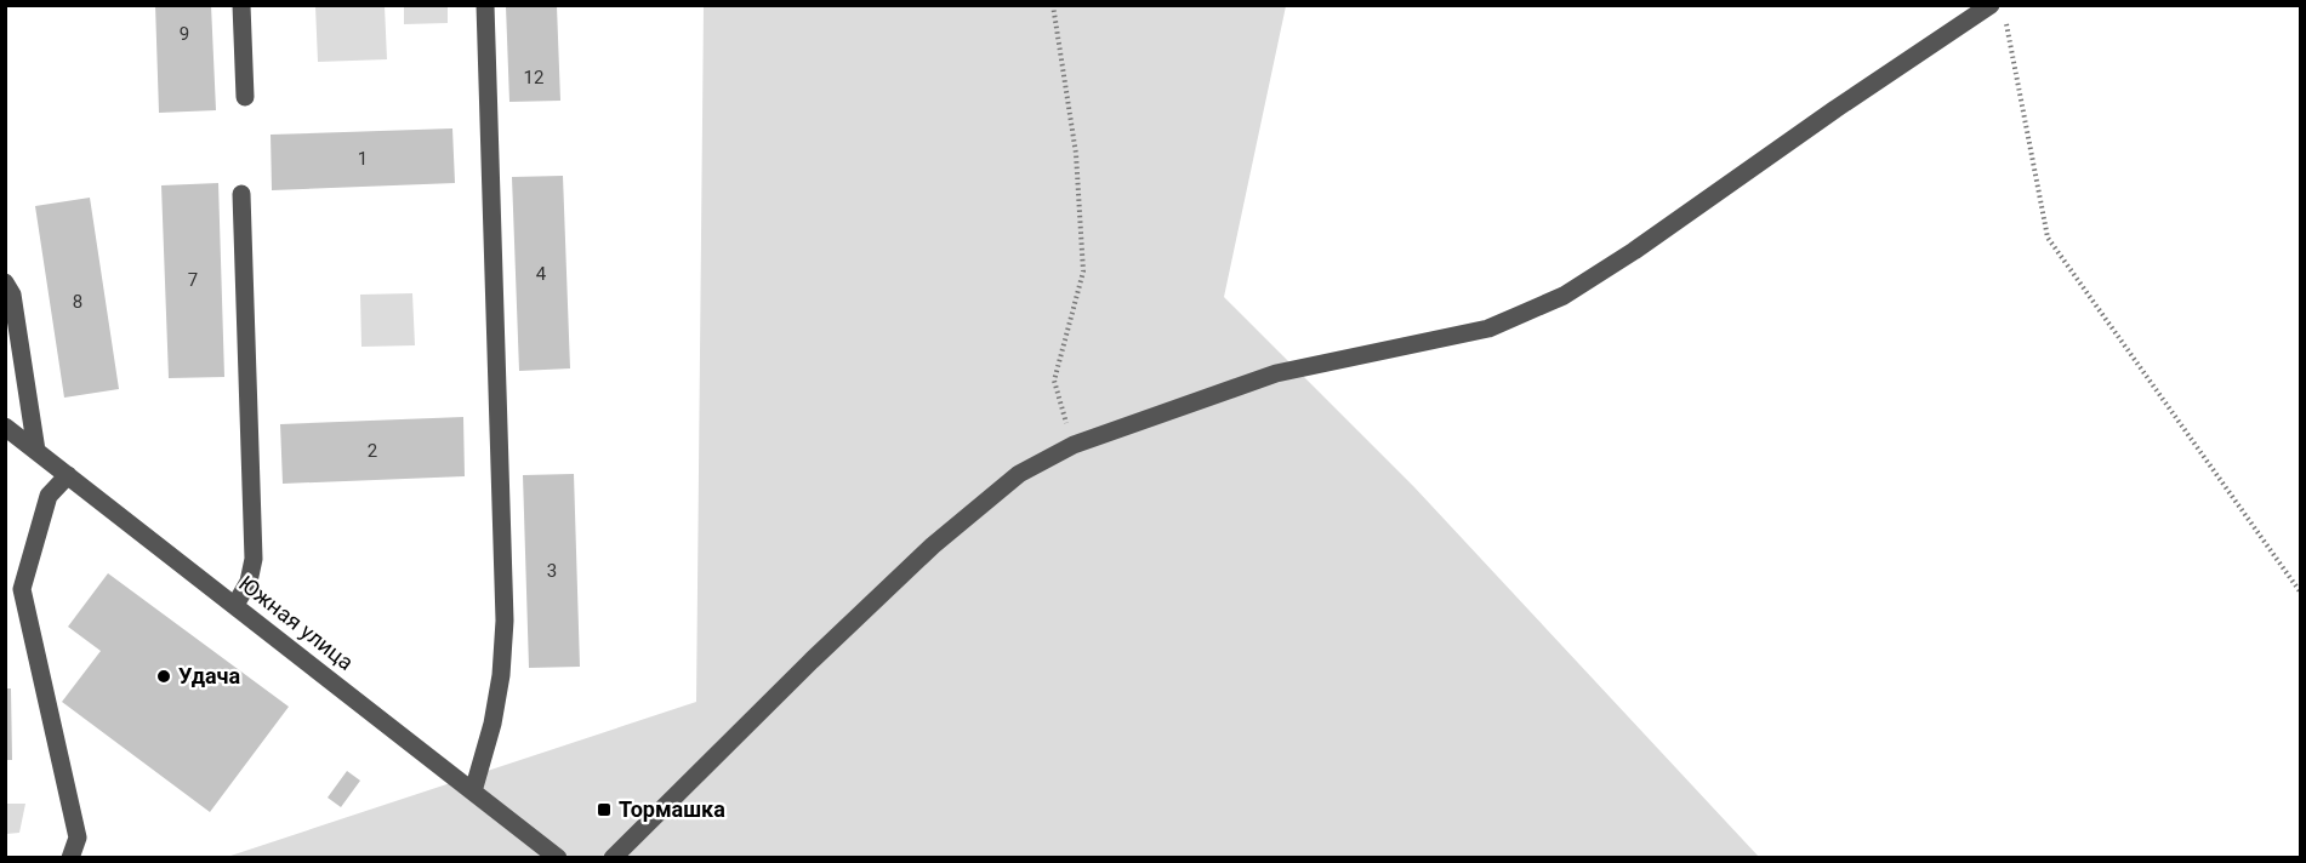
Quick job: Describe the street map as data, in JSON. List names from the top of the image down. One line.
{"streets":{"street":["Южная улица"]},"places":{"other":["Удача"],"transit":["Тормашка"]},"house_numbers":["9","12","1","4","7","8","2","3"]}
